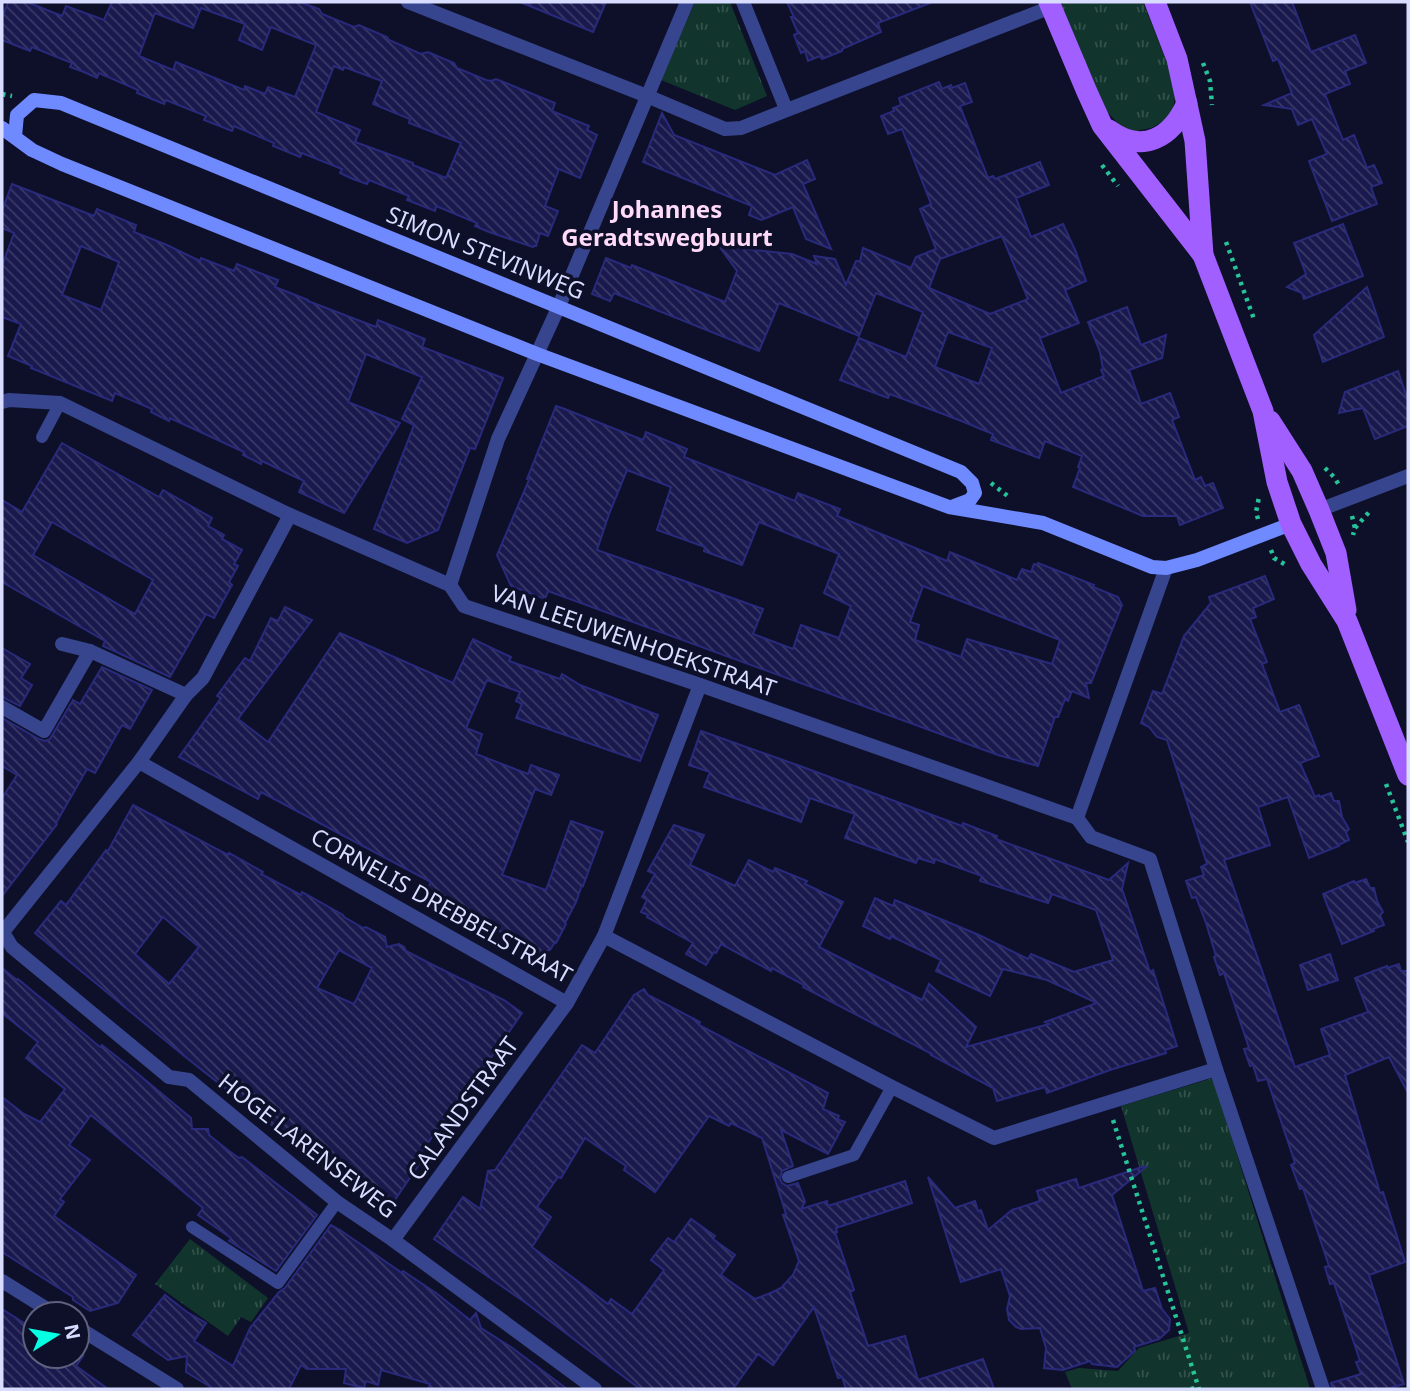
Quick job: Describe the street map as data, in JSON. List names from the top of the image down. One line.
{"streets":{"street":["SIMON STEVINWEG","VAN LEEUWENHOEKSTRAAT","CORNELIS DREBBELSTRAAT","CALANDSTRAAT","HOGE LARENSEWEG"]},"crossings":[["CORNELIS DREBBELSTRAAT","CALANDSTRAAT"],["CALANDSTRAAT","HOGE LARENSEWEG"]],"districts":["Johannes Geradtswegbuurt"],"north":"right"}
